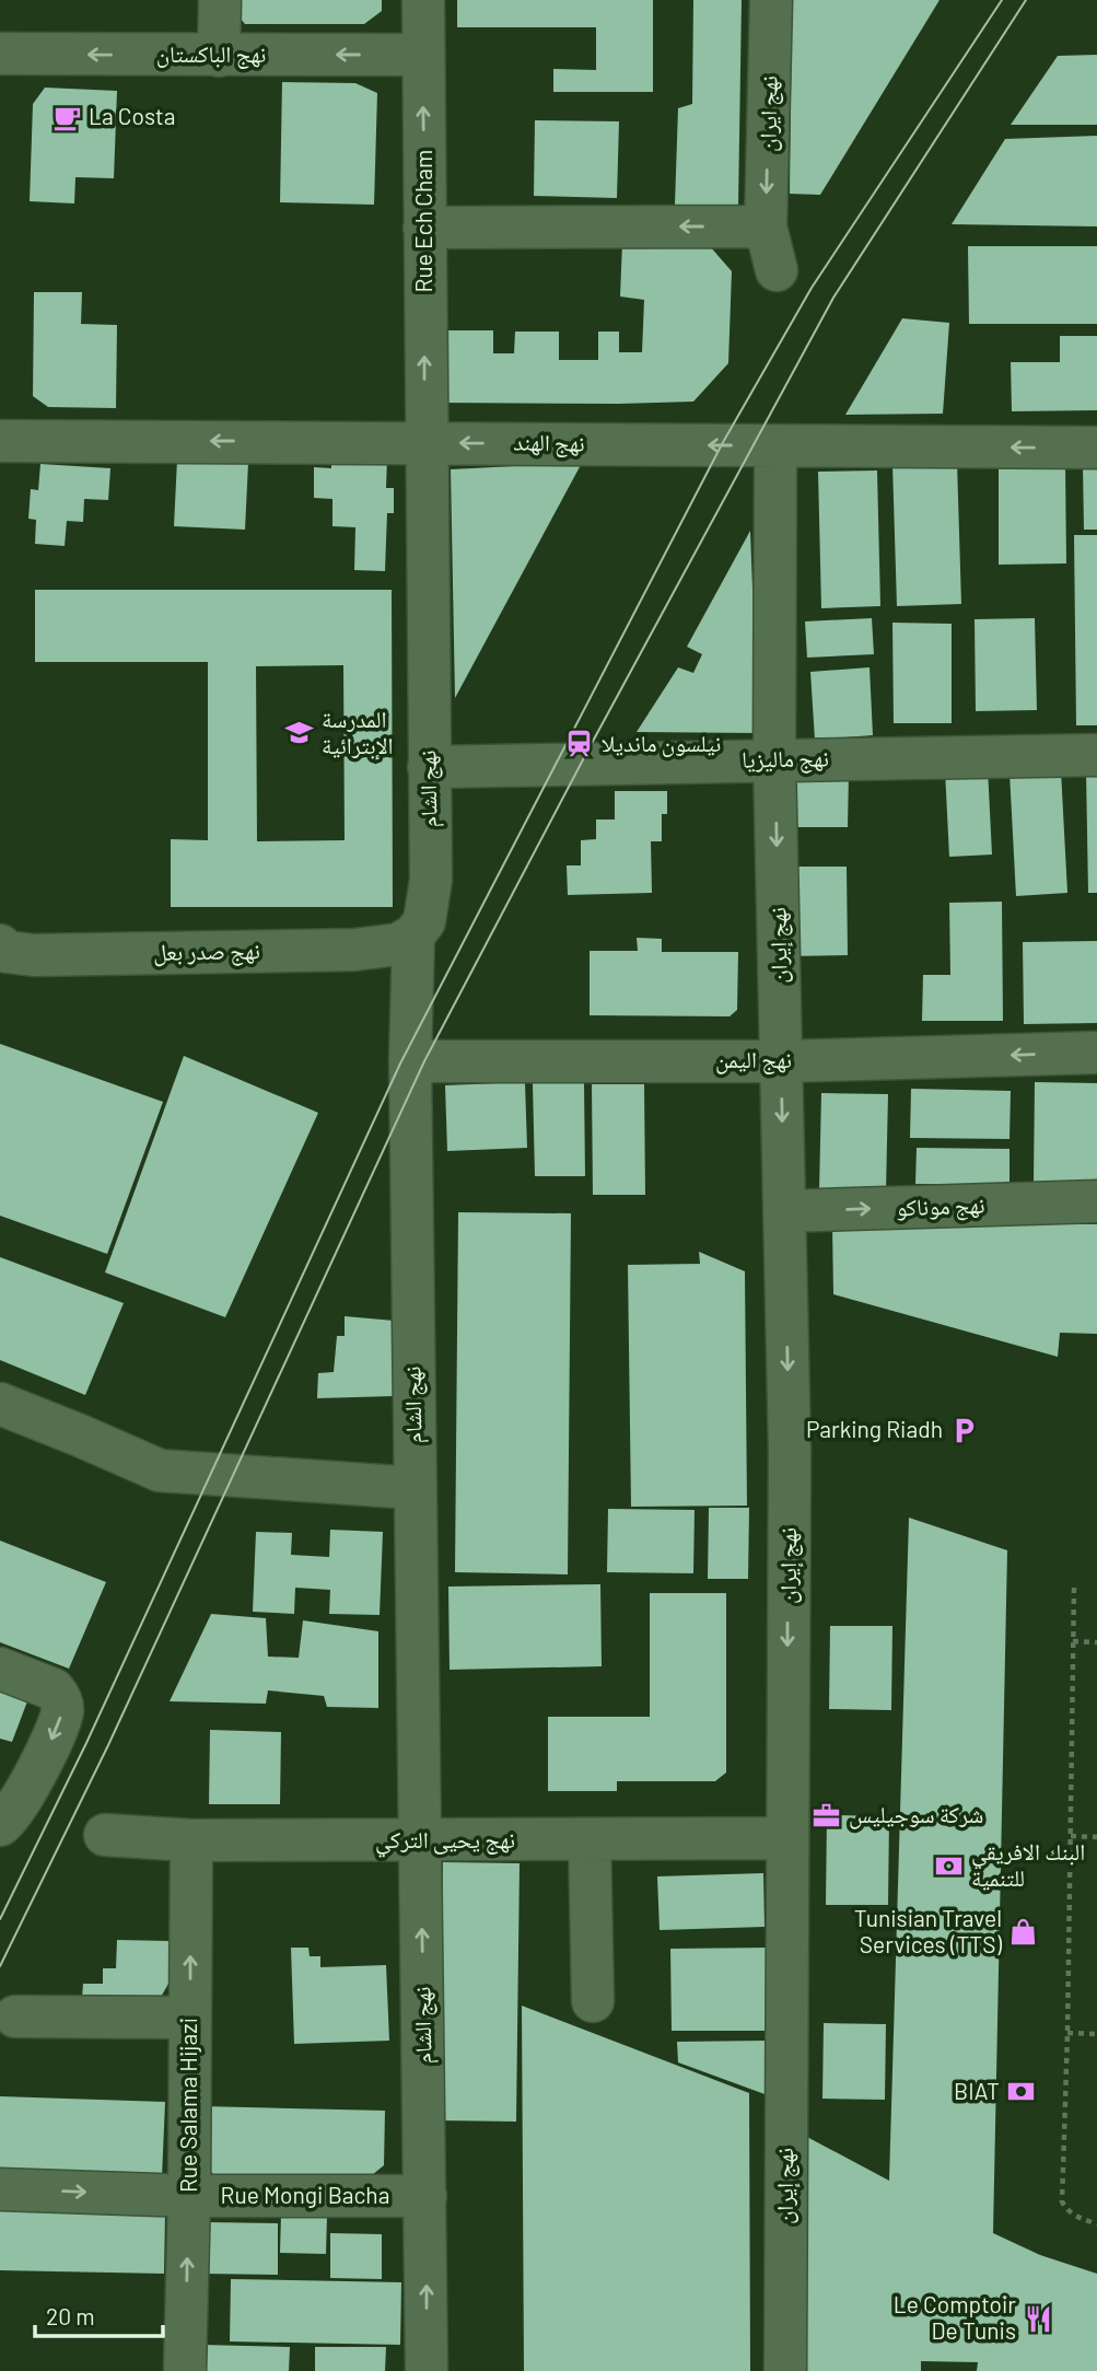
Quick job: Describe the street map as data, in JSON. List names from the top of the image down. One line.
{"streets":{"street":["نهج الباكستان","نهج ايران","Rue Ech Cham","نهج الهند","نهج ماليزيا","نهج الشام","نهج إيران","نهج صدر بعل","نهج اليمن","نهج موناكو","نهج يحيى التركي","Rue Salama Hijazi","Rue Mongi Bacha"]},"crossings":[["نهج الباكستان","Rue Ech Cham"],["Rue Ech Cham","نهج الهند"],["Rue Ech Cham","نهج الشام"],["نهج الهند","نهج الشام"],["نهج ماليزيا","نهج الشام"],["نهج ماليزيا","نهج إيران"],["نهج الشام","نهج صدر بعل"],["نهج الشام","نهج اليمن"],["نهج الشام","نهج يحيى التركي"],["نهج الشام","Rue Mongi Bacha"],["نهج إيران","نهج اليمن"],["نهج إيران","نهج موناكو"],["نهج إيران","نهج يحيى التركي"],["نهج يحيى التركي","Rue Salama Hijazi"],["Rue Salama Hijazi","Rue Mongi Bacha"]],"one_way":["نهج الباكستان","نهج ايران","Rue Ech Cham","نهج إيران","نهج اليمن","نهج موناكو","Rue Salama Hijazi"],"places":{"cafe":["La Costa"],"school or university":["المدرسة الإبترائية"],"station":["نيلسون مانديلا"],"parking":["Parking Riadh"],"office":["شركة سوجيليس"],"bank":["البنك الافريقي للتنمية","BIAT"],"shop":["Tunisian Travel Services (TTS)"],"restaurant":["Le Comptoir De Tunis"]},"scale_bar":"20 m"}
